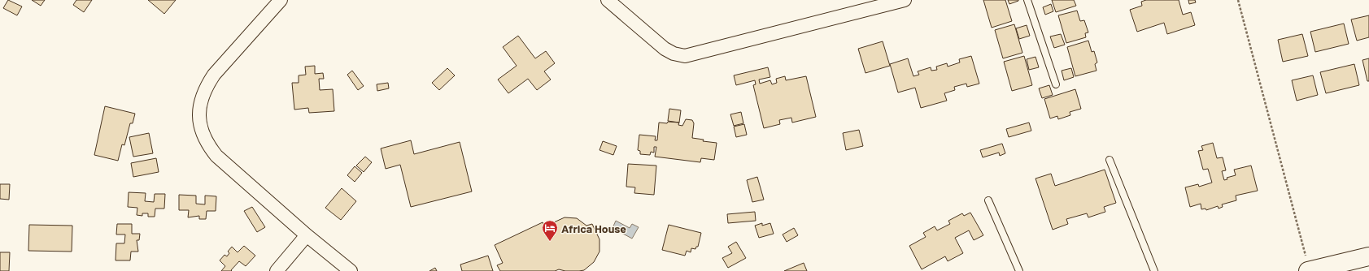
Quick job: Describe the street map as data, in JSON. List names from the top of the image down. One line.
{"places":{"hotel":["Africa House"]}}
